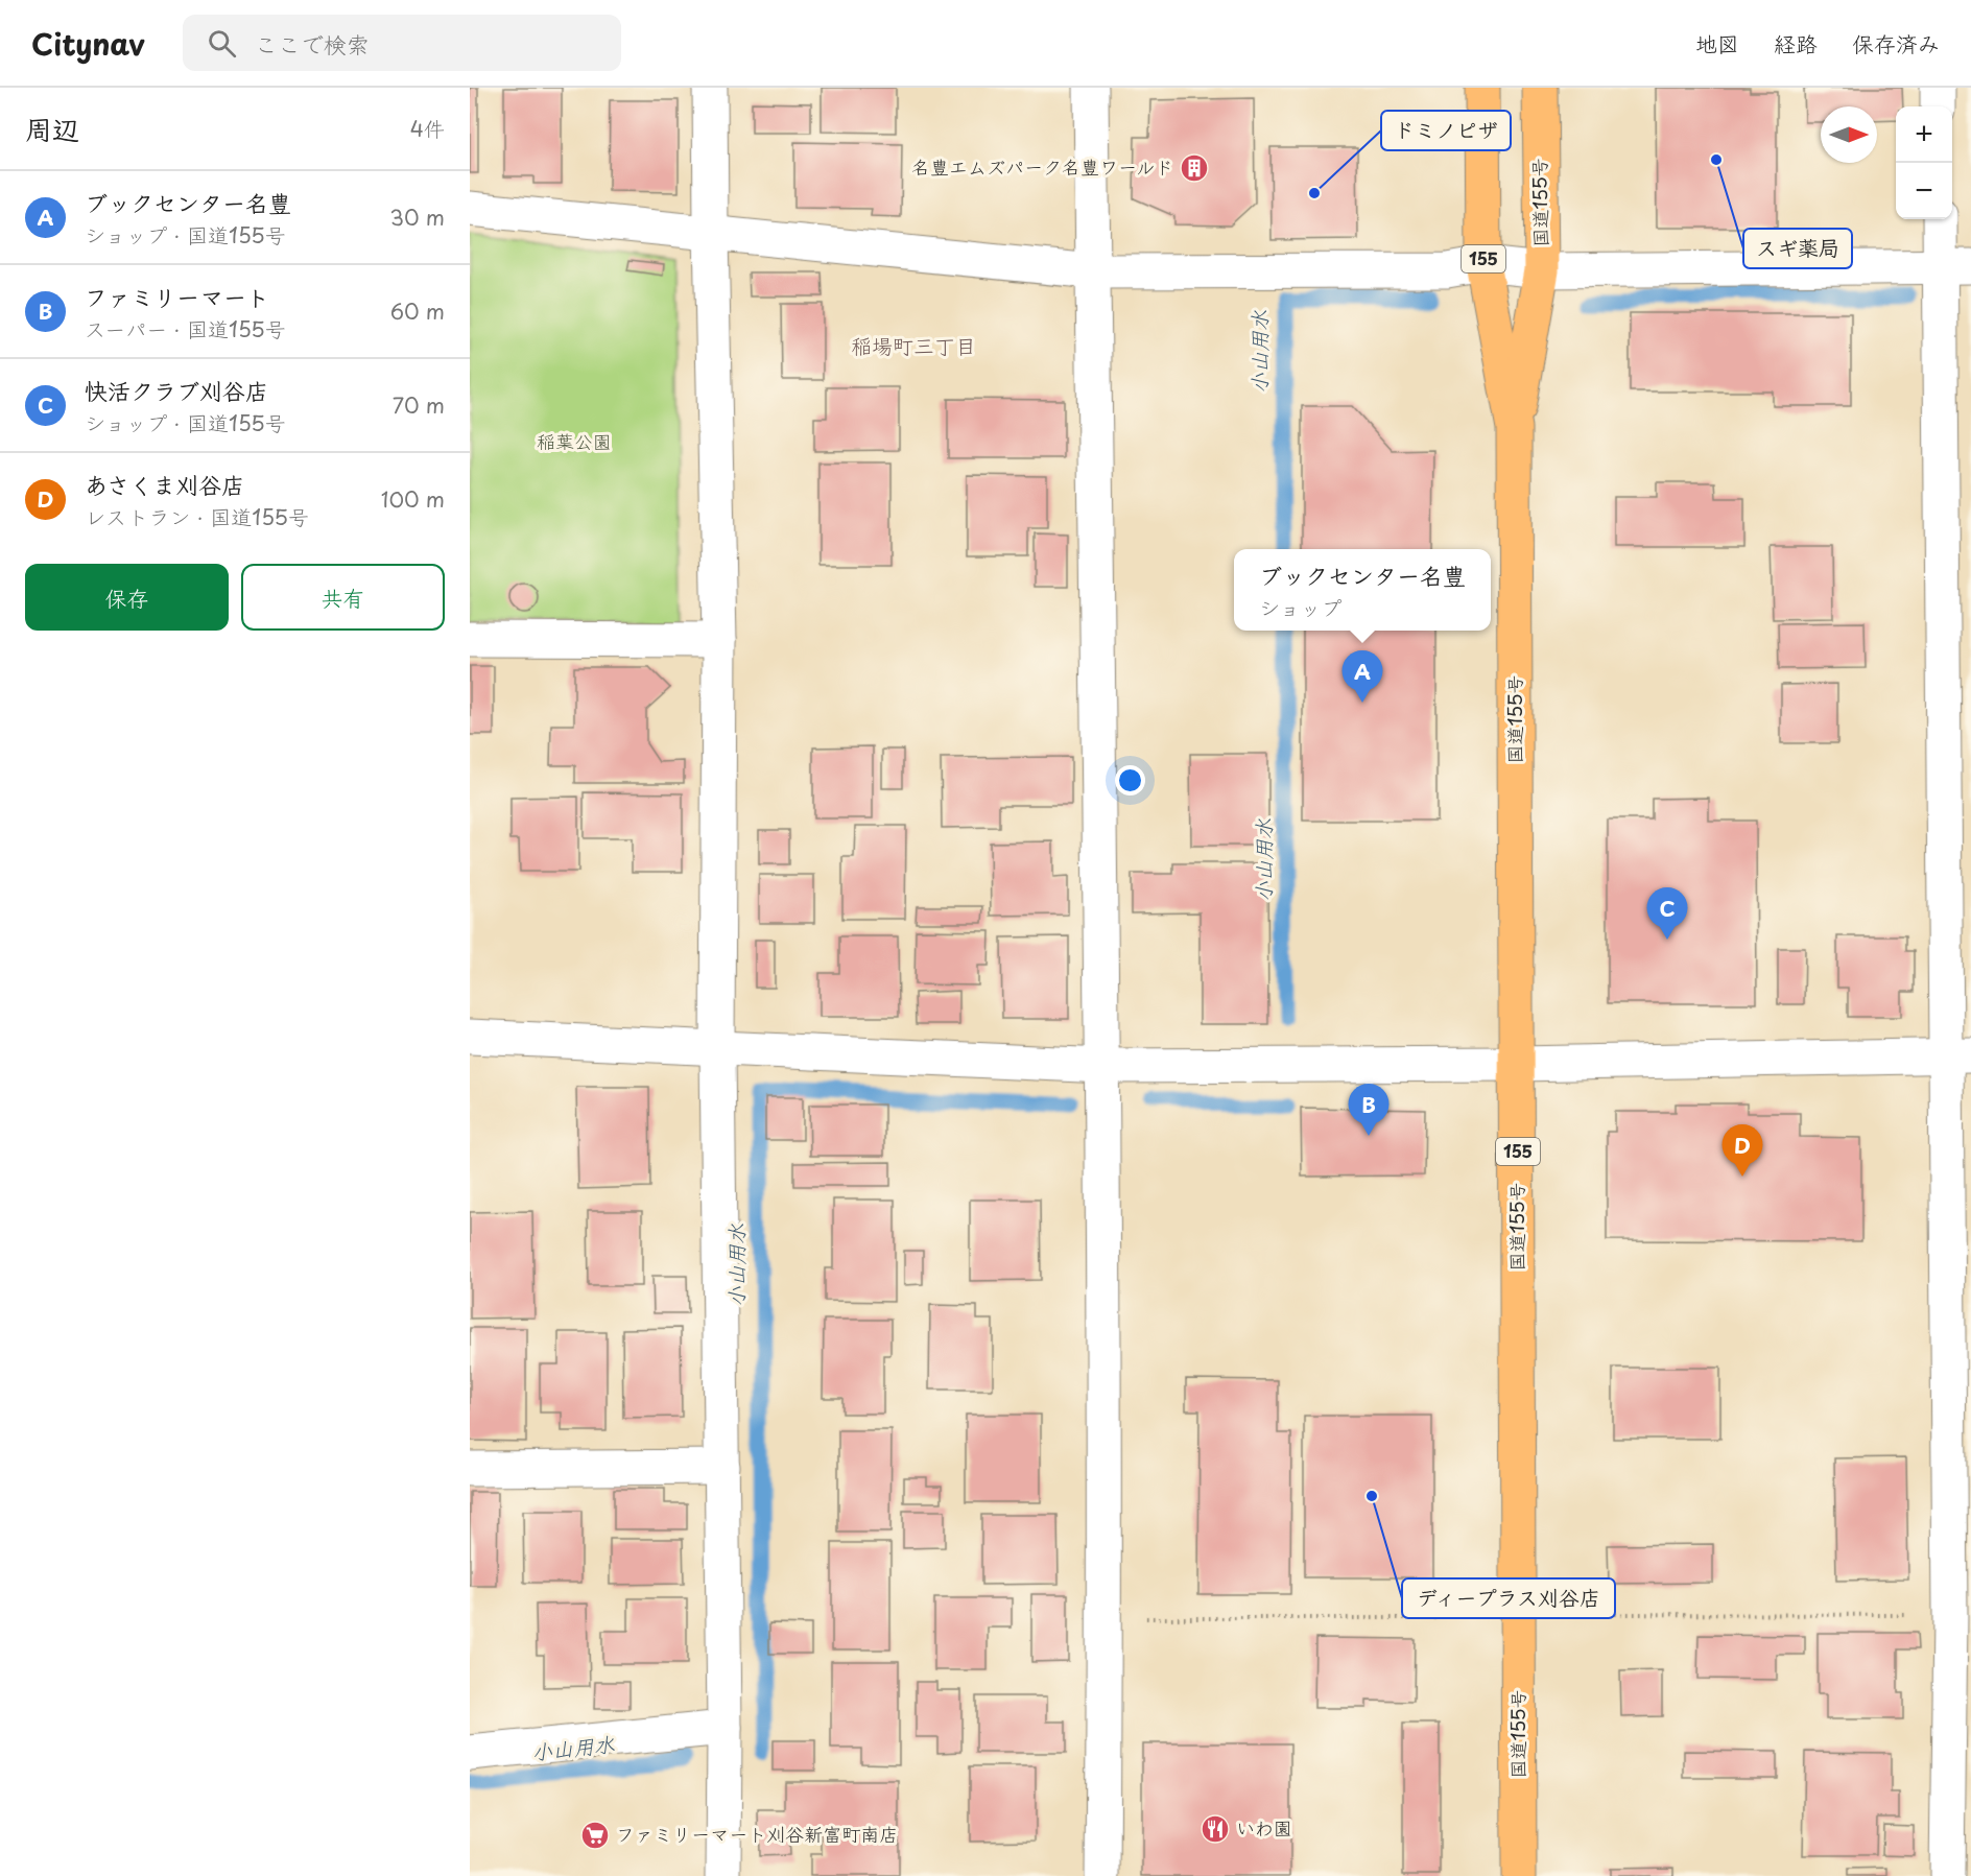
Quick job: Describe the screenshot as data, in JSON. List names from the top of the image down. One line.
{"streets":{"highway":["国道155号","155"]},"districts":["稲場町三丁目"],"water":["小山用水"],"parks":["稲葉公園"],"places":{"other":["スギ薬局","ドミノピザ","ディープラス刈谷店"],"building":["名豊エムズパーク名豊ワールド"],"restaurant":["いわ園"],"supermarket":["ファミリーマート刈谷新富町南店"]},"north":"right","page":{"header":"Citynav","search":"ここで検索","nav":["地図","経路","保存済み"],"heading":["周辺","4件"],"map_buttons":["+","−"],"list":[{"mark":"A","name":"ブックセンター名豊","note":"ショップ · 国道155号","value":"30 m"},{"mark":"B","name":"ファミリーマート","note":"スーパー · 国道155号","value":"60 m"},{"mark":"C","name":"快活クラブ刈谷店","note":"ショップ · 国道155号","value":"70 m"},{"mark":"D","name":"あさくま刈谷店","note":"レストラン · 国道155号","value":"100 m"}],"buttons":["保存","共有"],"popup":["ブックセンター名豊","ショップ"],"pins":["A","C","B","D"]}}
